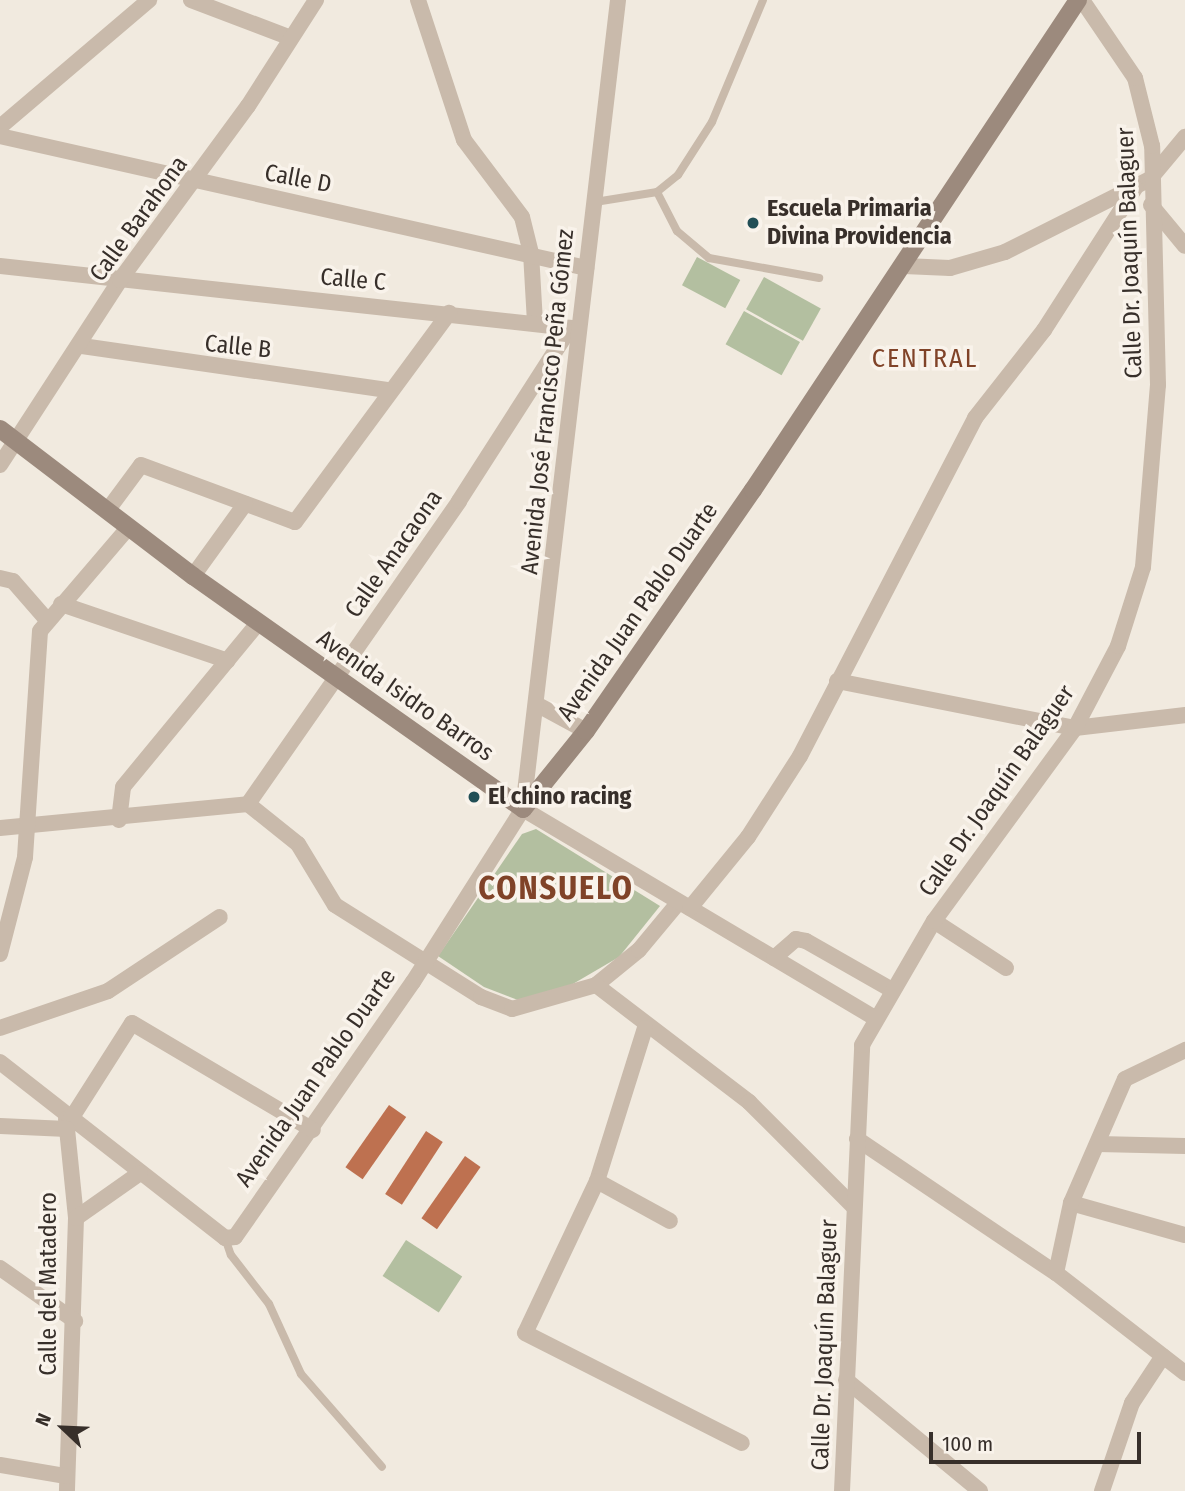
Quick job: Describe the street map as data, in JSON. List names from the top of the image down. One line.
{"streets":{"street":["Calle D","Calle Barahona","Calle Dr. Joaquín Balaguer","Calle C","Calle B","Avenida José Francisco Peña Gómez","Calle Anacaona","Avenida Juan Pablo Duarte","Avenida Isidro Barros","Calle del Matadero"]},"crossings":[["Calle D","Calle Barahona"],["Calle D","Avenida José Francisco Peña Gómez"],["Calle Barahona","Calle C"],["Calle Barahona","Calle B"],["Calle Barahona","Avenida Isidro Barros"],["Calle Dr. Joaquín Balaguer","Avenida Juan Pablo Duarte"],["Calle Dr. Joaquín Balaguer","Avenida Isidro Barros"],["Calle C","Avenida José Francisco Peña Gómez"],["Calle C","Calle Anacaona"],["Avenida José Francisco Peña Gómez","Calle Anacaona"],["Avenida José Francisco Peña Gómez","Avenida Juan Pablo Duarte"],["Avenida José Francisco Peña Gómez","Avenida Isidro Barros"],["Calle Anacaona","Avenida Isidro Barros"],["Avenida Juan Pablo Duarte","Avenida Isidro Barros"]],"districts":["CENTRAL","CONSUELO"],"places":["Escuela Primaria Divina Providencia","El chino racing"],"scale_bar":"100 m","north":"top left"}
